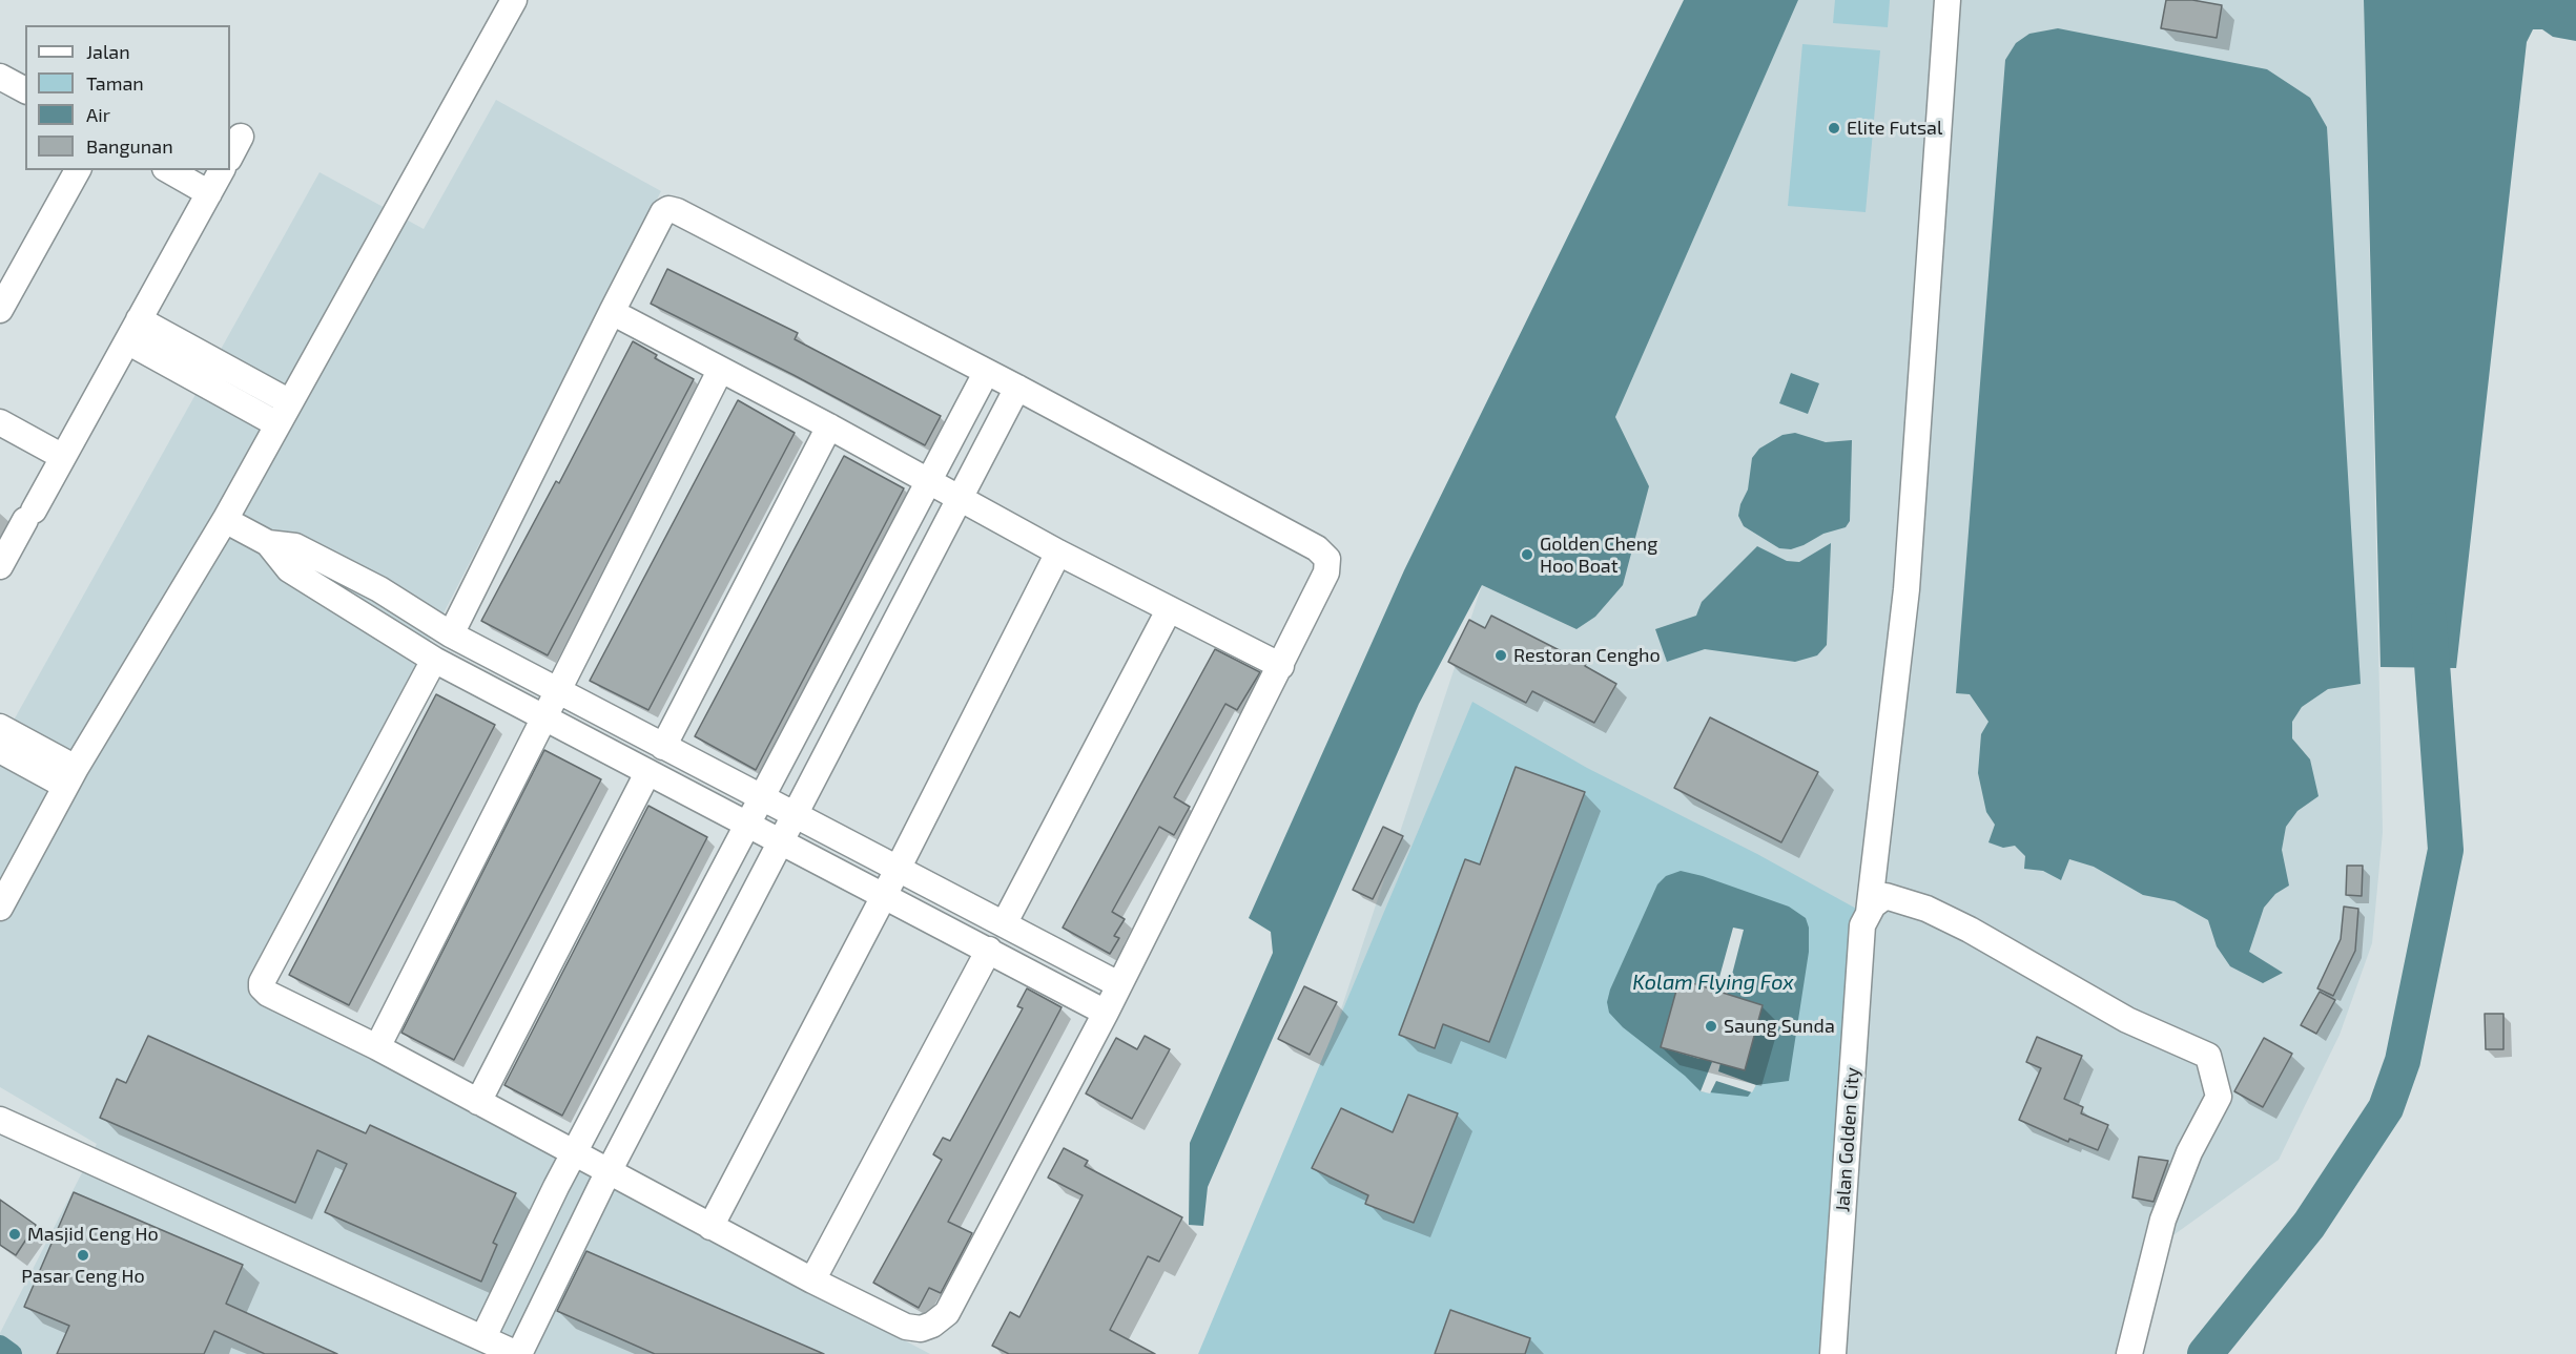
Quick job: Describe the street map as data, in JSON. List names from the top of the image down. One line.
{"streets":{"street":["Jalan Golden City"]},"water":["Kolam Flying Fox"],"places":["Elite Futsal","Golden Cheng Hoo Boat","Restoran Cengho","Saung Sunda","Masjid Ceng Ho","Pasar Ceng Ho"],"legend":["Jalan","Taman","Air","Bangunan"]}
